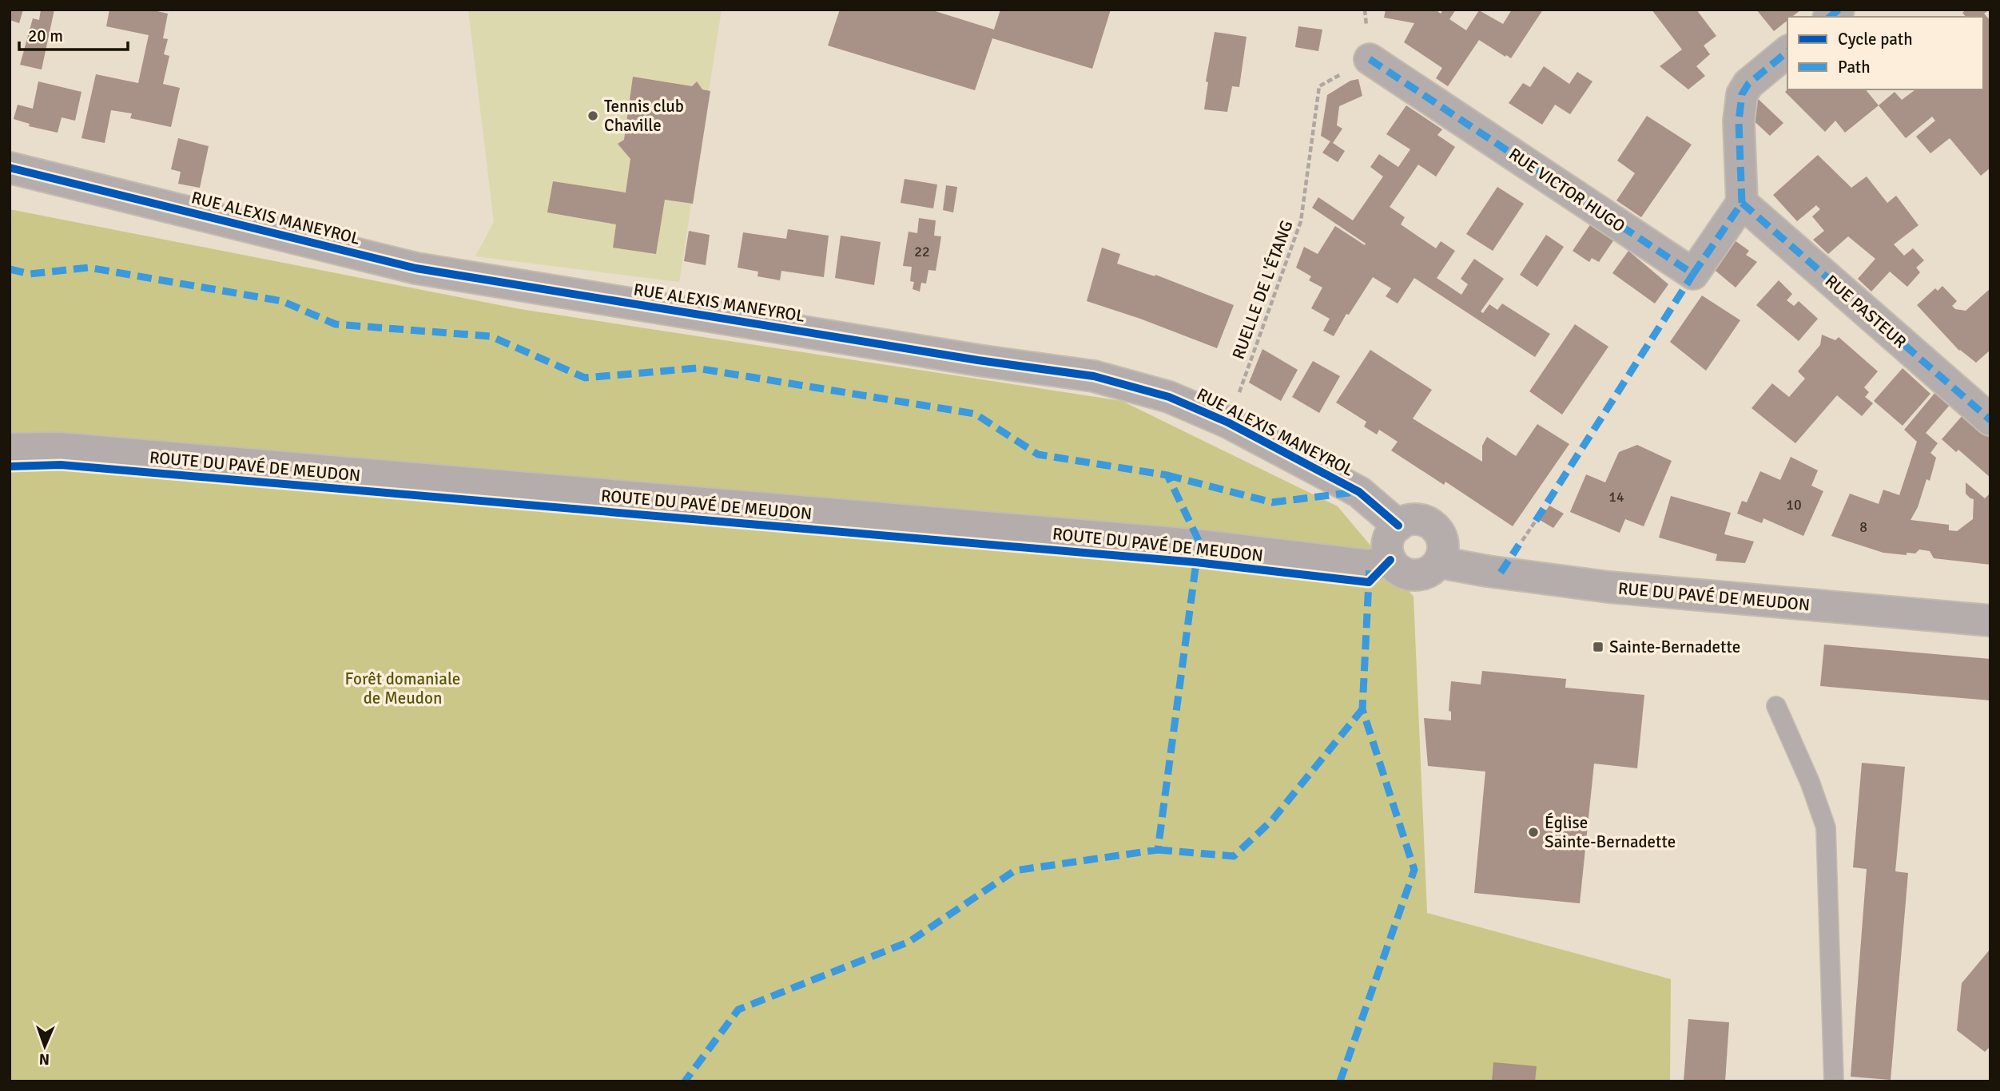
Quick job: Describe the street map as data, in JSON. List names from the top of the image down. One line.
{"streets":{"street":["RUE VICTOR HUGO","RUE ALEXIS MANEYROL","RUE PASTEUR","ROUTE DU PAVÉ DE MEUDON","RUE DU PAVÉ DE MEUDON"],"path":["RUELLE DE L'ÉTANG"]},"crossings":[["RUE VICTOR HUGO","RUELLE DE L'ÉTANG"],["RUE VICTOR HUGO","RUE PASTEUR"],["RUE ALEXIS MANEYROL","RUELLE DE L'ÉTANG"],["RUE ALEXIS MANEYROL","ROUTE DU PAVÉ DE MEUDON"],["RUE ALEXIS MANEYROL","RUE DU PAVÉ DE MEUDON"],["ROUTE DU PAVÉ DE MEUDON","RUE DU PAVÉ DE MEUDON"]],"parks":["Forêt domaniale de Meudon"],"places":{"other":["Tennis club Chaville","Église Sainte-Bernadette"],"transit":["Sainte-Bernadette"]},"house_numbers":["22","14","10","8"],"legend":["Cycle path","Path"],"scale_bar":"20 m","north":"bottom"}
